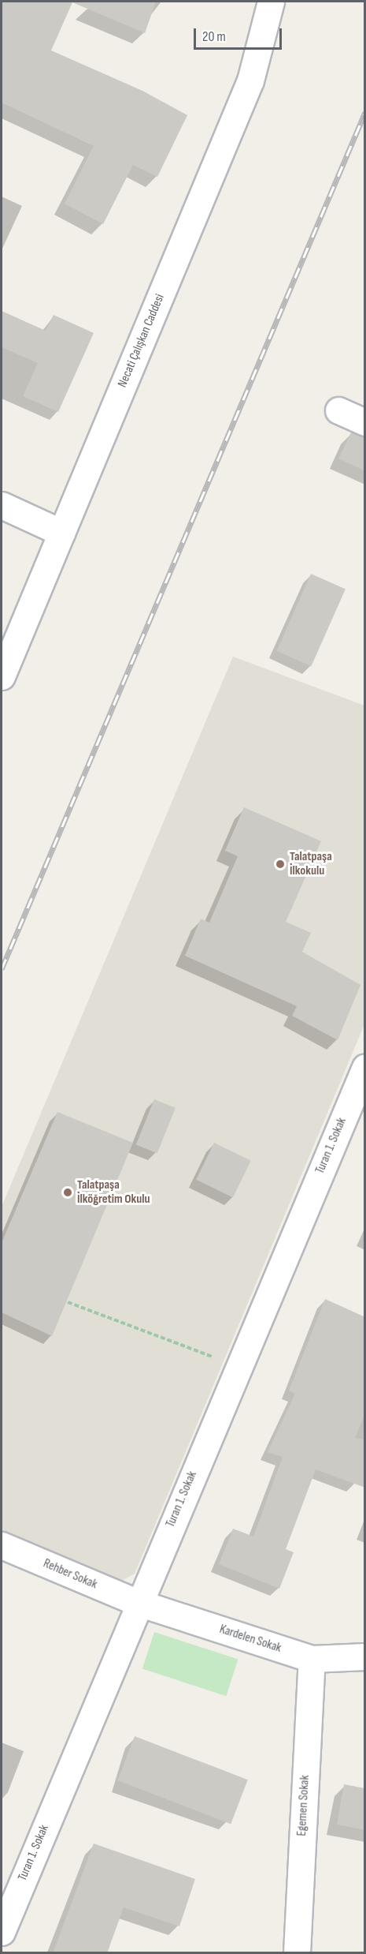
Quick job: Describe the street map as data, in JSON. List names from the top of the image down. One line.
{"streets":{"street":["Necati Çalışkan Caddesi","Turan 1. Sokak","Rehber Sokak","Kardelen Sokak","Egemen Sokak"]},"crossings":[["Turan 1. Sokak","Rehber Sokak"],["Turan 1. Sokak","Kardelen Sokak"],["Rehber Sokak","Kardelen Sokak"],["Kardelen Sokak","Egemen Sokak"]],"places":["Talatpaşa İlkokulu","Talatpaşa İlköğretim Okulu"],"scale_bar":"20 m"}
